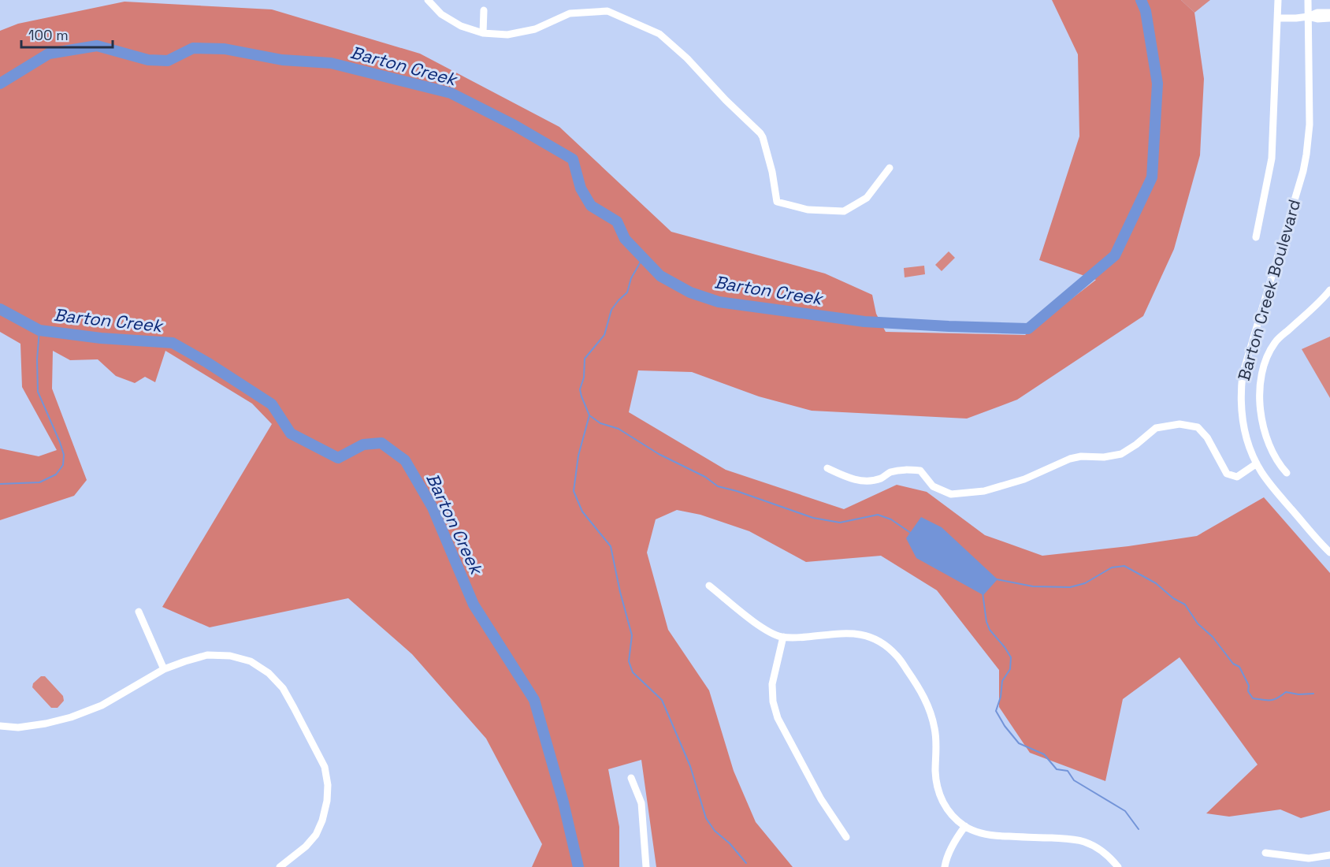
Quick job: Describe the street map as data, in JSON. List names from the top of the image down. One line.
{"streets":{"street":["Barton Creek Boulevard"]},"water":["Barton Creek"],"scale_bar":"100 m"}
